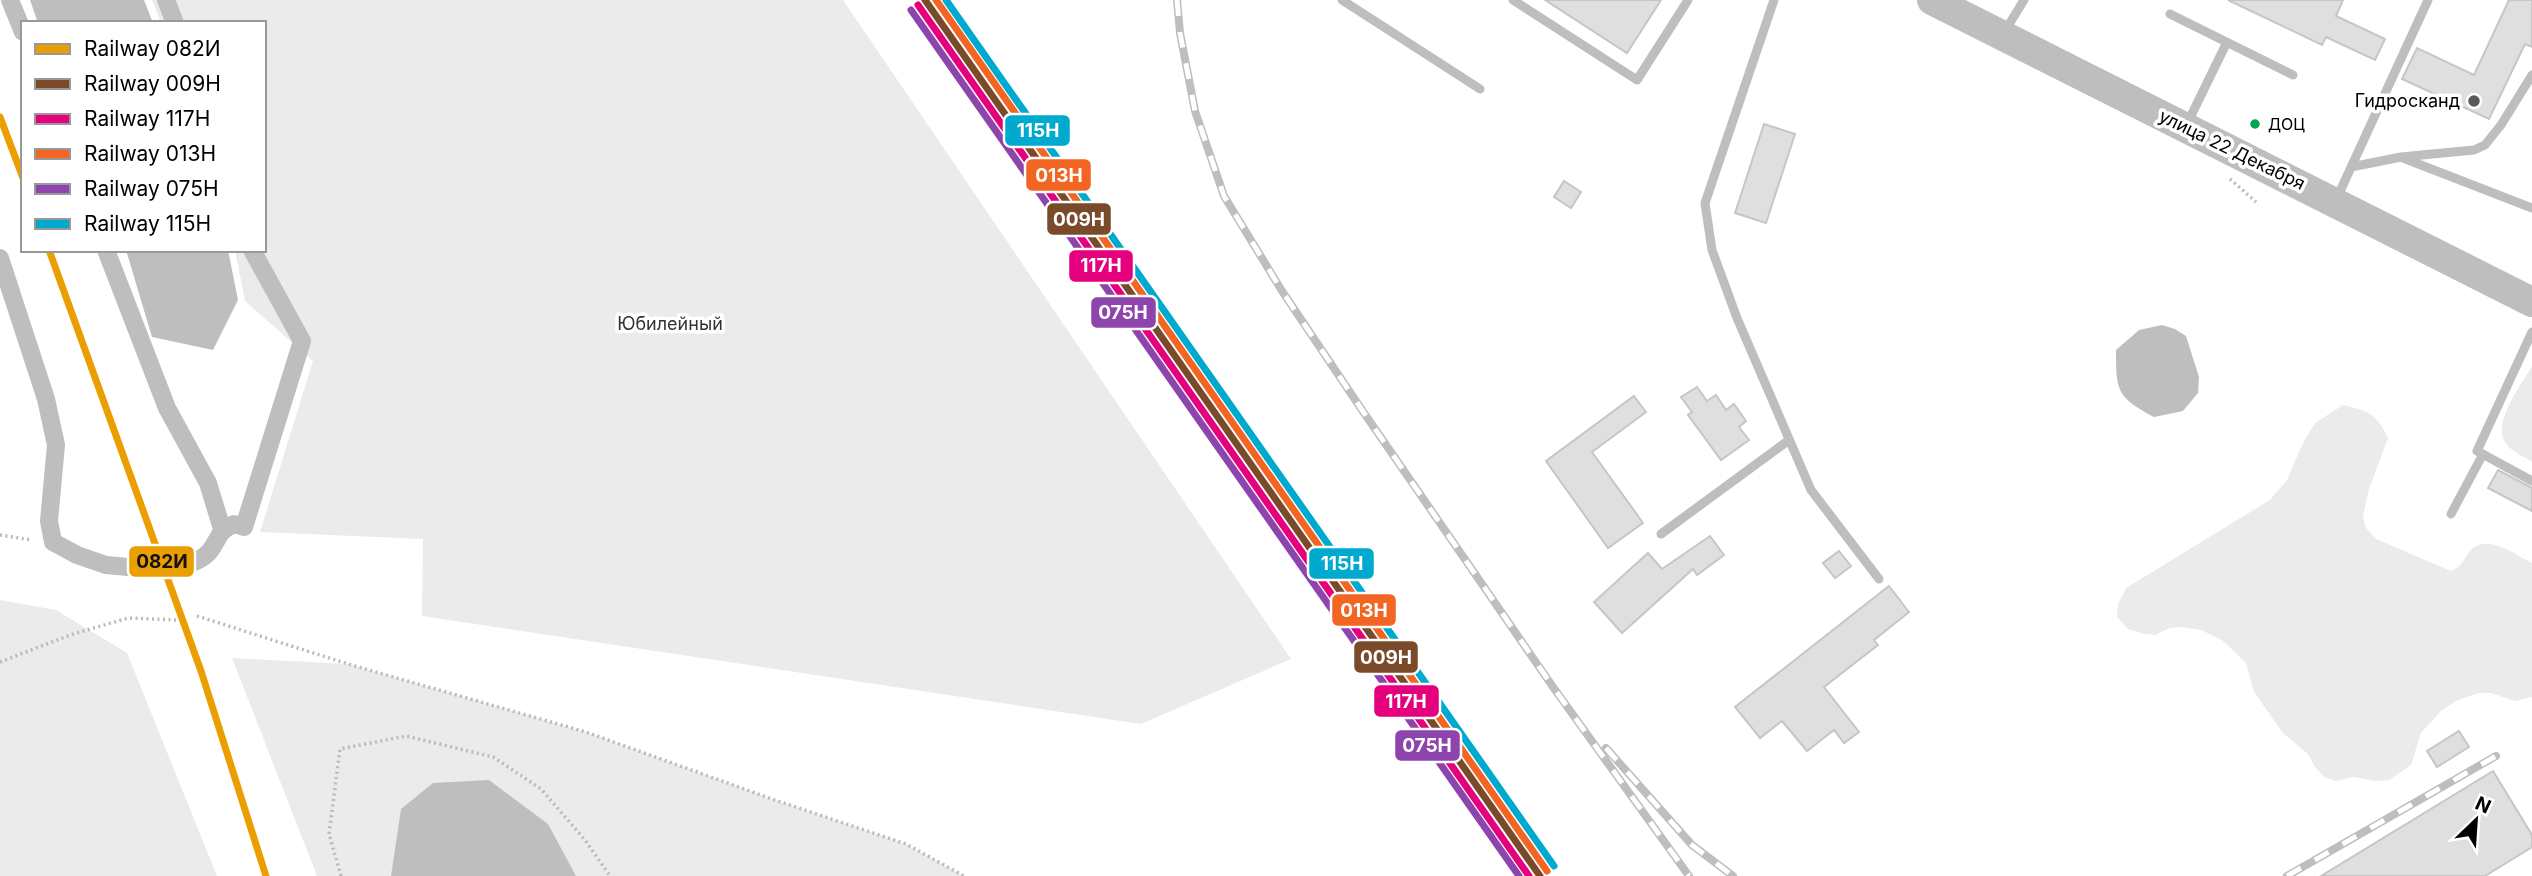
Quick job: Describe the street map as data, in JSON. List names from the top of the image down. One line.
{"streets":{"main road":["улица 22 Декабря"]},"parks":["Юбилейный"],"places":["Гидросканд","ДОЦ"],"lines":["rail line 009Н","rail line 013Н","rail line 115Н","rail line 117Н","rail line 075Н","rail line 082И"],"legend":["Railway 082И","Railway 009Н","Railway 117Н","Railway 013Н","Railway 075Н","Railway 115Н"],"north":"top right"}
